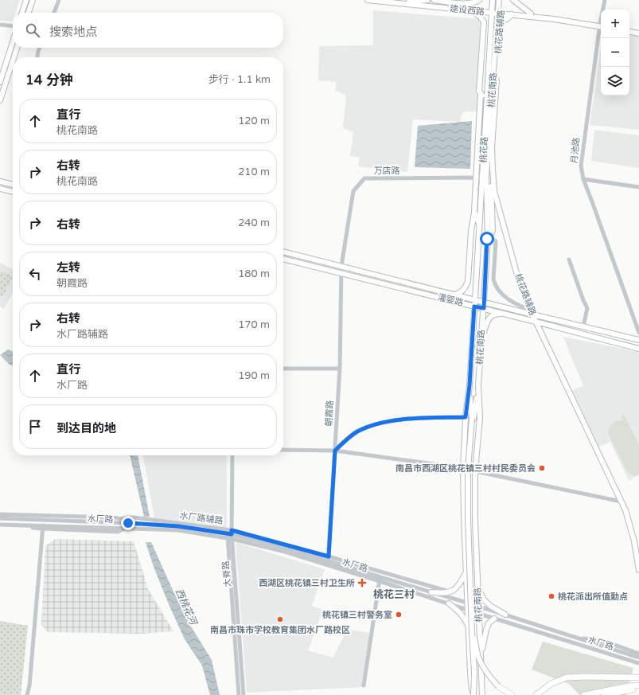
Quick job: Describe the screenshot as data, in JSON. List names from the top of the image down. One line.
{"streets":{"main road":["建设西路","桃花路辅路","桃花南路","桃花路","灌婴路"],"street":["月池路","万店路","朝霞路","水厂路辅路","水厂路","大脊路"]},"crossings":[["建设西路","桃花路辅路"],["建设西路","桃花南路"],["建设西路","桃花路"],["桃花路辅路","桃花南路"],["桃花路辅路","灌婴路"],["桃花南路","桃花路"],["桃花南路","灌婴路"],["桃花南路","水厂路"],["桃花路","万店路"],["桃花路","灌婴路"],["万店路","灌婴路"],["万店路","朝霞路"],["灌婴路","朝霞路"],["朝霞路","水厂路"],["水厂路辅路","水厂路"],["水厂路辅路","大脊路"],["水厂路","大脊路"]],"districts":["桃花三村"],"water":["西桃花河"],"places":{"other":["南昌市西湖区桃花镇三村村民委员会","桃花派出所值勤点","桃花镇三村警务室","南昌市珠市学校教育集团水厂路校区"],"health":["西湖区桃花镇三村卫生所"]},"page":{"map_buttons":["+","−"],"search":"搜索地点","heading":["14 分钟","步行 · 1.1 km"],"list":[["直行","桃花南路","120 m"],["右转","桃花南路","210 m"],["右转","240 m"],["左转","朝霞路","180 m"],["右转","水厂路辅路","170 m"],["直行","水厂路","190 m"],"到达目的地"]}}
